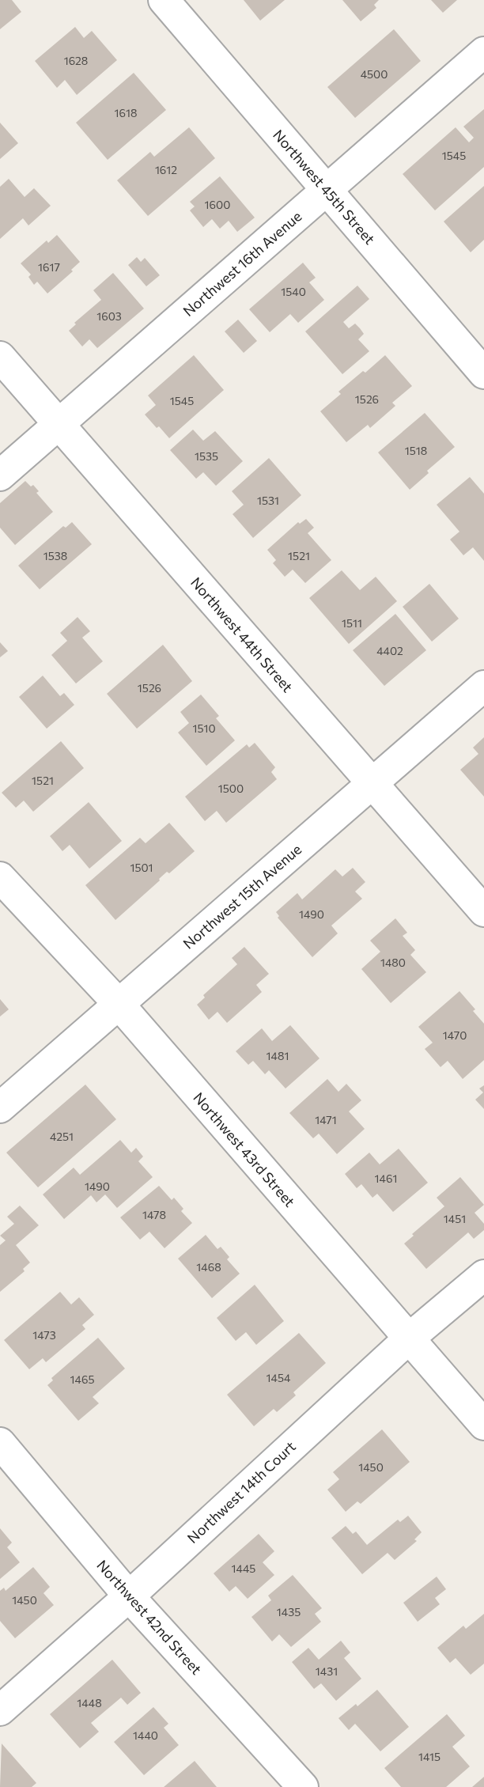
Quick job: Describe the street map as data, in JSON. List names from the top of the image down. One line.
{"streets":{"street":["Northwest 45th Street","Northwest 16th Avenue","Northwest 44th Street","Northwest 15th Avenue","Northwest 43rd Street","Northwest 14th Court","Northwest 42nd Street"]},"crossings":[["Northwest 45th Street","Northwest 16th Avenue"],["Northwest 16th Avenue","Northwest 44th Street"],["Northwest 44th Street","Northwest 15th Avenue"],["Northwest 15th Avenue","Northwest 43rd Street"],["Northwest 43rd Street","Northwest 14th Court"],["Northwest 14th Court","Northwest 42nd Street"]],"house_numbers":["1628","4500","1618","1545","1612","1600","1617","1540","1603","1526","1545","1518","1535","1531","1538","1521","1511","4402","1526","1510","1521","1500","1501","1490","1480","1470","1481","1471","4251","1461","1490","1478","1451","1468","1473","1454","1465","1450","1445","1450","1435","1431","1448","1440","1415"]}
